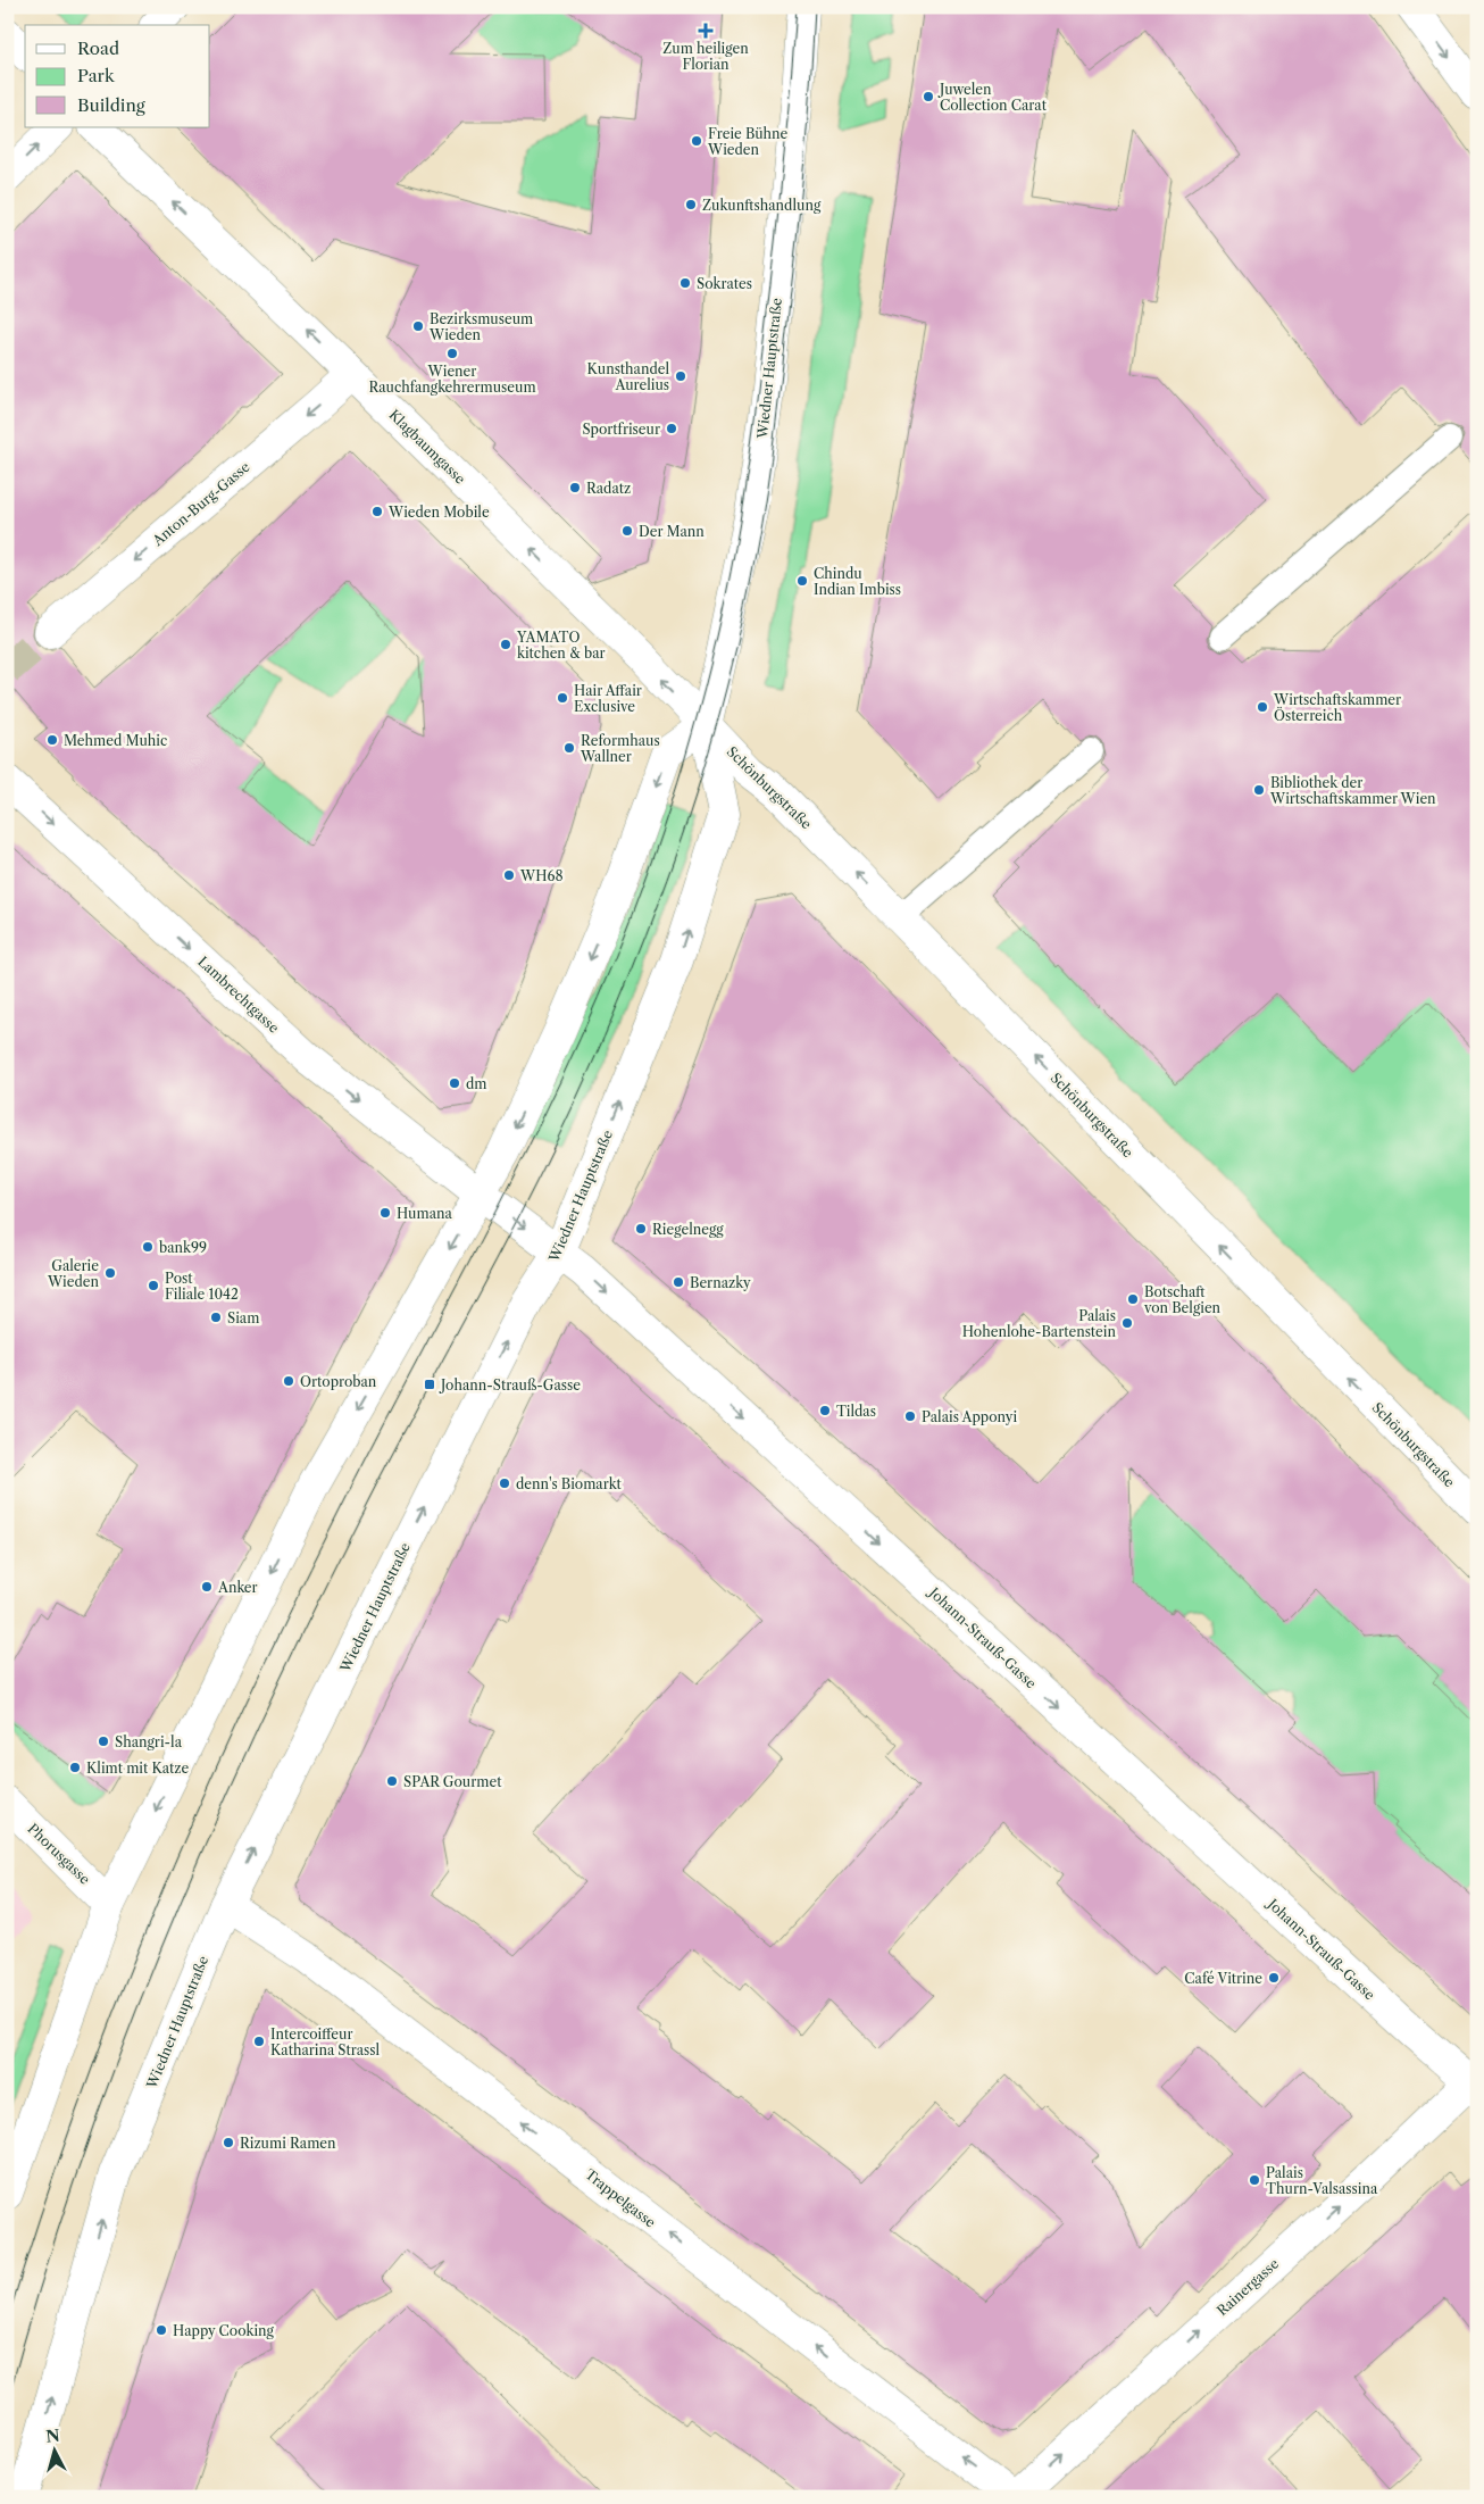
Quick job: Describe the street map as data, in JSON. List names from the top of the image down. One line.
{"streets":{"street":["Wiedner Hauptstraße","Klagbaumgasse","Anton-Burg-Gasse","Schönburgstraße","Lambrechtgasse","Johann-Strauß-Gasse","Phorusgasse","Trappelgasse","Rainergasse"]},"crossings":[["Wiedner Hauptstraße","Klagbaumgasse"],["Wiedner Hauptstraße","Schönburgstraße"],["Wiedner Hauptstraße","Johann-Strauß-Gasse"],["Wiedner Hauptstraße","Trappelgasse"],["Klagbaumgasse","Anton-Burg-Gasse"],["Klagbaumgasse","Schönburgstraße"],["Lambrechtgasse","Johann-Strauß-Gasse"],["Johann-Strauß-Gasse","Rainergasse"]],"one_way":["Klagbaumgasse","Anton-Burg-Gasse","Schönburgstraße","Lambrechtgasse","Johann-Strauß-Gasse","Trappelgasse","Rainergasse"],"places":{"health":["Zum heiligen Florian"],"other":["Juwelen Collection Carat","Freie Bühne Wieden","Zukunftshandlung","Sokrates","Bezirksmuseum Wieden","Wiener Rauchfangkehrermuseum","Kunsthandel Aurelius","Sportfriseur","Radatz","Wieden Mobile","Der Mann","Chindu Indian Imbiss","YAMATO kitchen & bar","Hair Affair Exclusive","Wirtschaftskammer Österreich","Mehmed Muhic","Reformhaus Wallner","Bibliothek der Wirtschaftskammer Wien","WH68","dm","Humana","Riegelnegg","bank99","Galerie Wieden","Bernazky","Post Filiale 1042","Botschaft von Belgien","Siam","Palais Hohenlohe-Bartenstein","Ortoproban","Tildas","Palais Apponyi","denn's Biomarkt","Anker","Shangri-la","Klimt mit Katze","SPAR Gourmet","Café Vitrine","Intercoiffeur Katharina Strassl","Rizumi Ramen","Palais Thurn-Valsassina","Happy Cooking"],"transit":["Johann-Strauß-Gasse"]},"legend":["Road","Park","Building"],"north":"top"}
